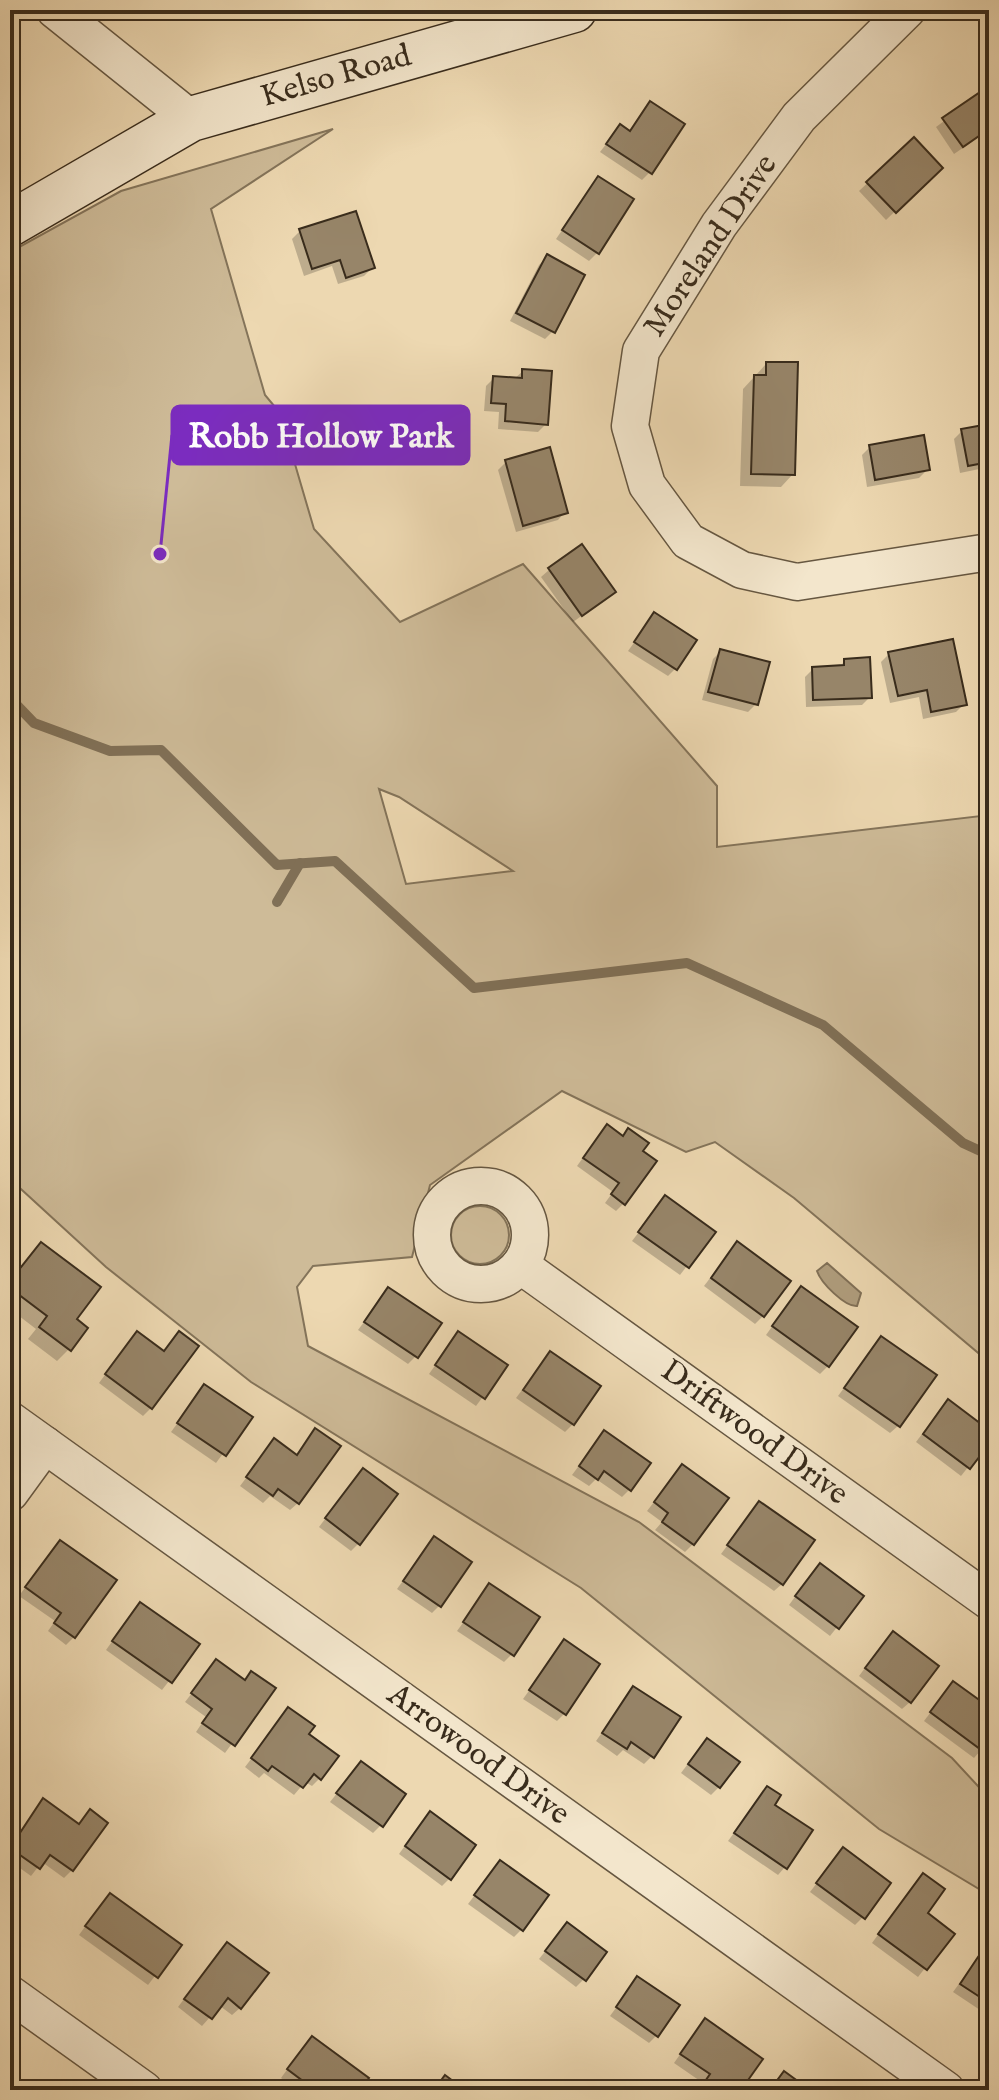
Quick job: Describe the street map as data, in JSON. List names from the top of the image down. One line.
{"streets":{"street":["Kelso Road","Moreland Drive","Driftwood Drive","Arrowood Drive"]},"places":["Robb Hollow Park"]}
